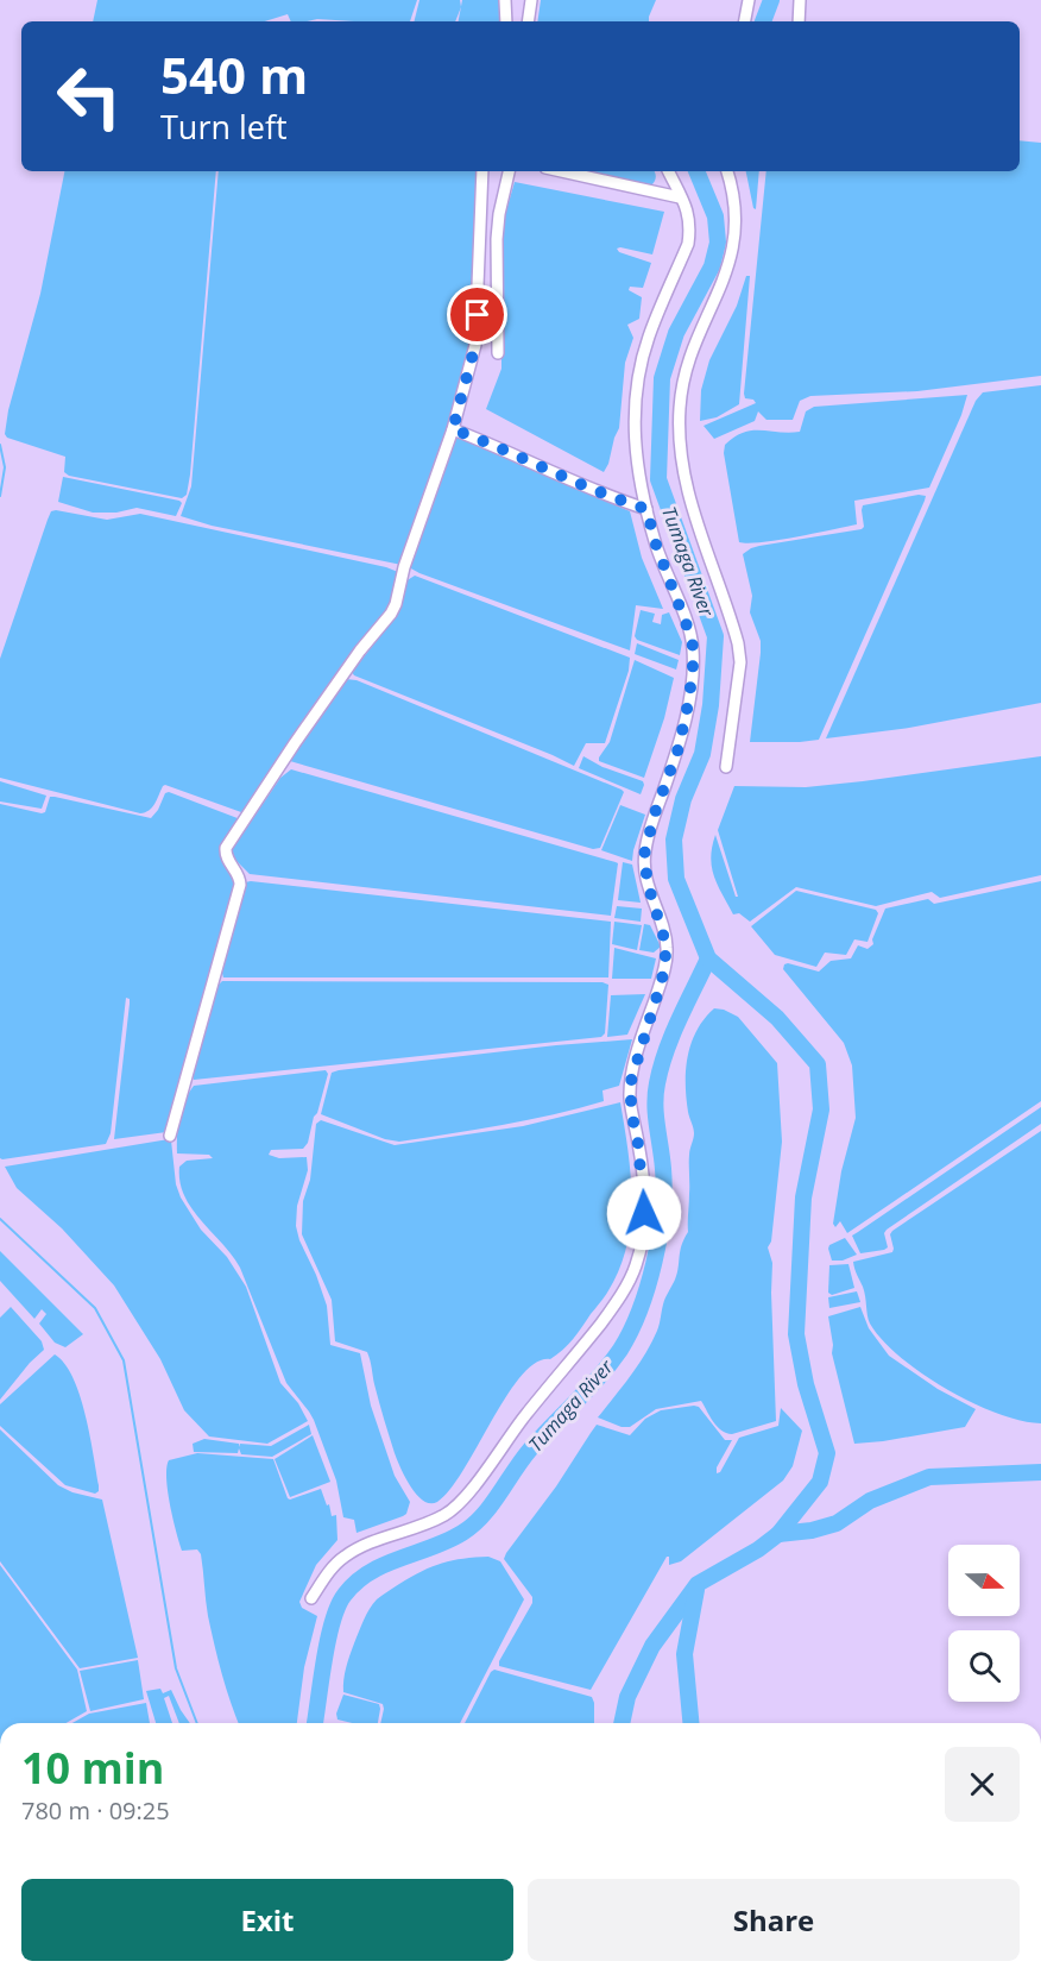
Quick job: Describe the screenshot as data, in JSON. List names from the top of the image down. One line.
{"water":["Tumaga River"],"north":"right","page":{"turn":["540 m","Turn left"],"heading":["10 min","780 m · 09:25"],"buttons":["Exit","Share"]}}
